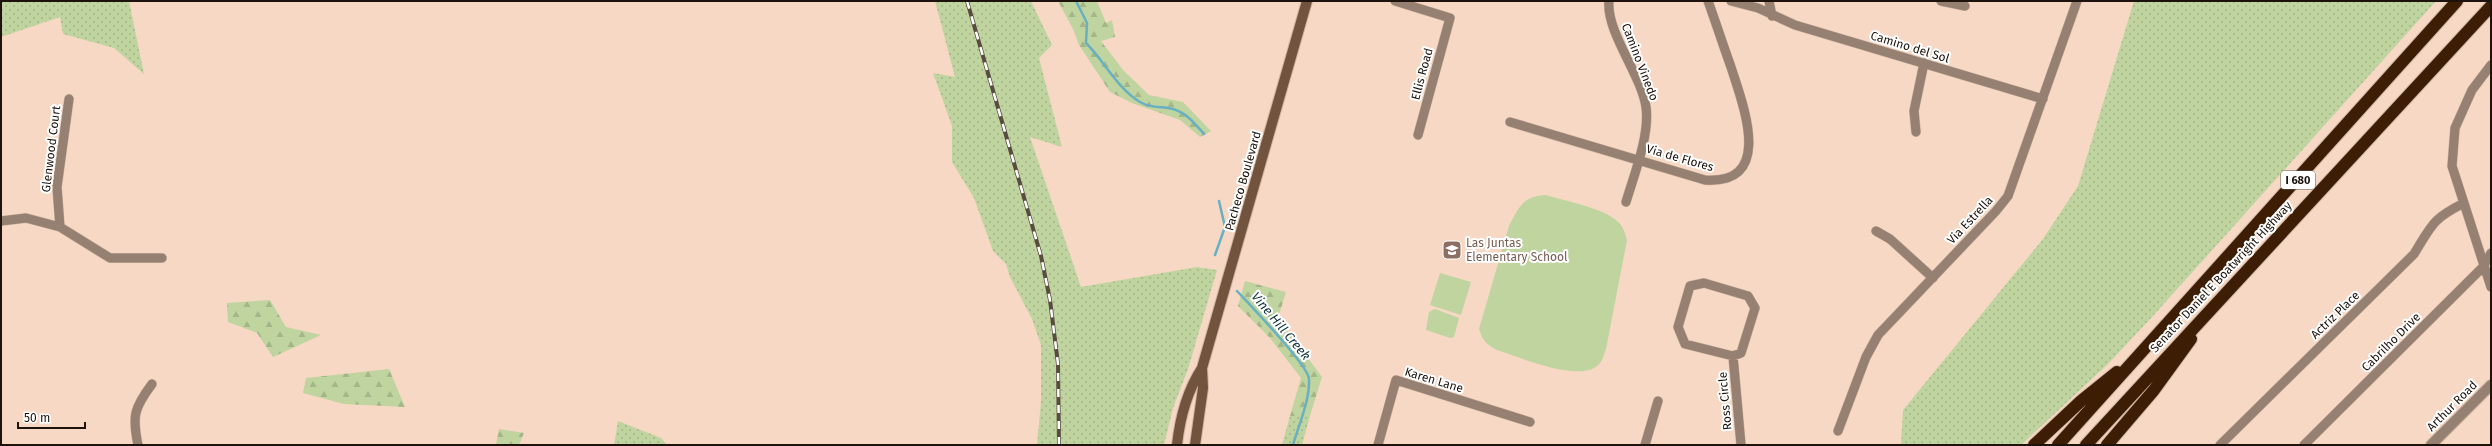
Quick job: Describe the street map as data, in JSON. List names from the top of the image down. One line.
{"streets":{"highway":["I 680","Senator Daniel E Boatwright Highway"],"main road":["Pacheco Boulevard"],"street":["Camino del Sol","Camino Vinedo","Ellis Road","Glenwood Court","Via de Flores","Via Estrella","Actriz Place","Cabrilho Drive","Karen Lane","Ross Circle","Arthur Road"]},"crossings":[["Camino del Sol","Via Estrella"],["Camino Vinedo","Via de Flores"]],"water":["Vine Hill Creek"],"places":{"school or university":["Las Juntas Elementary School"]},"scale_bar":"50 m"}
